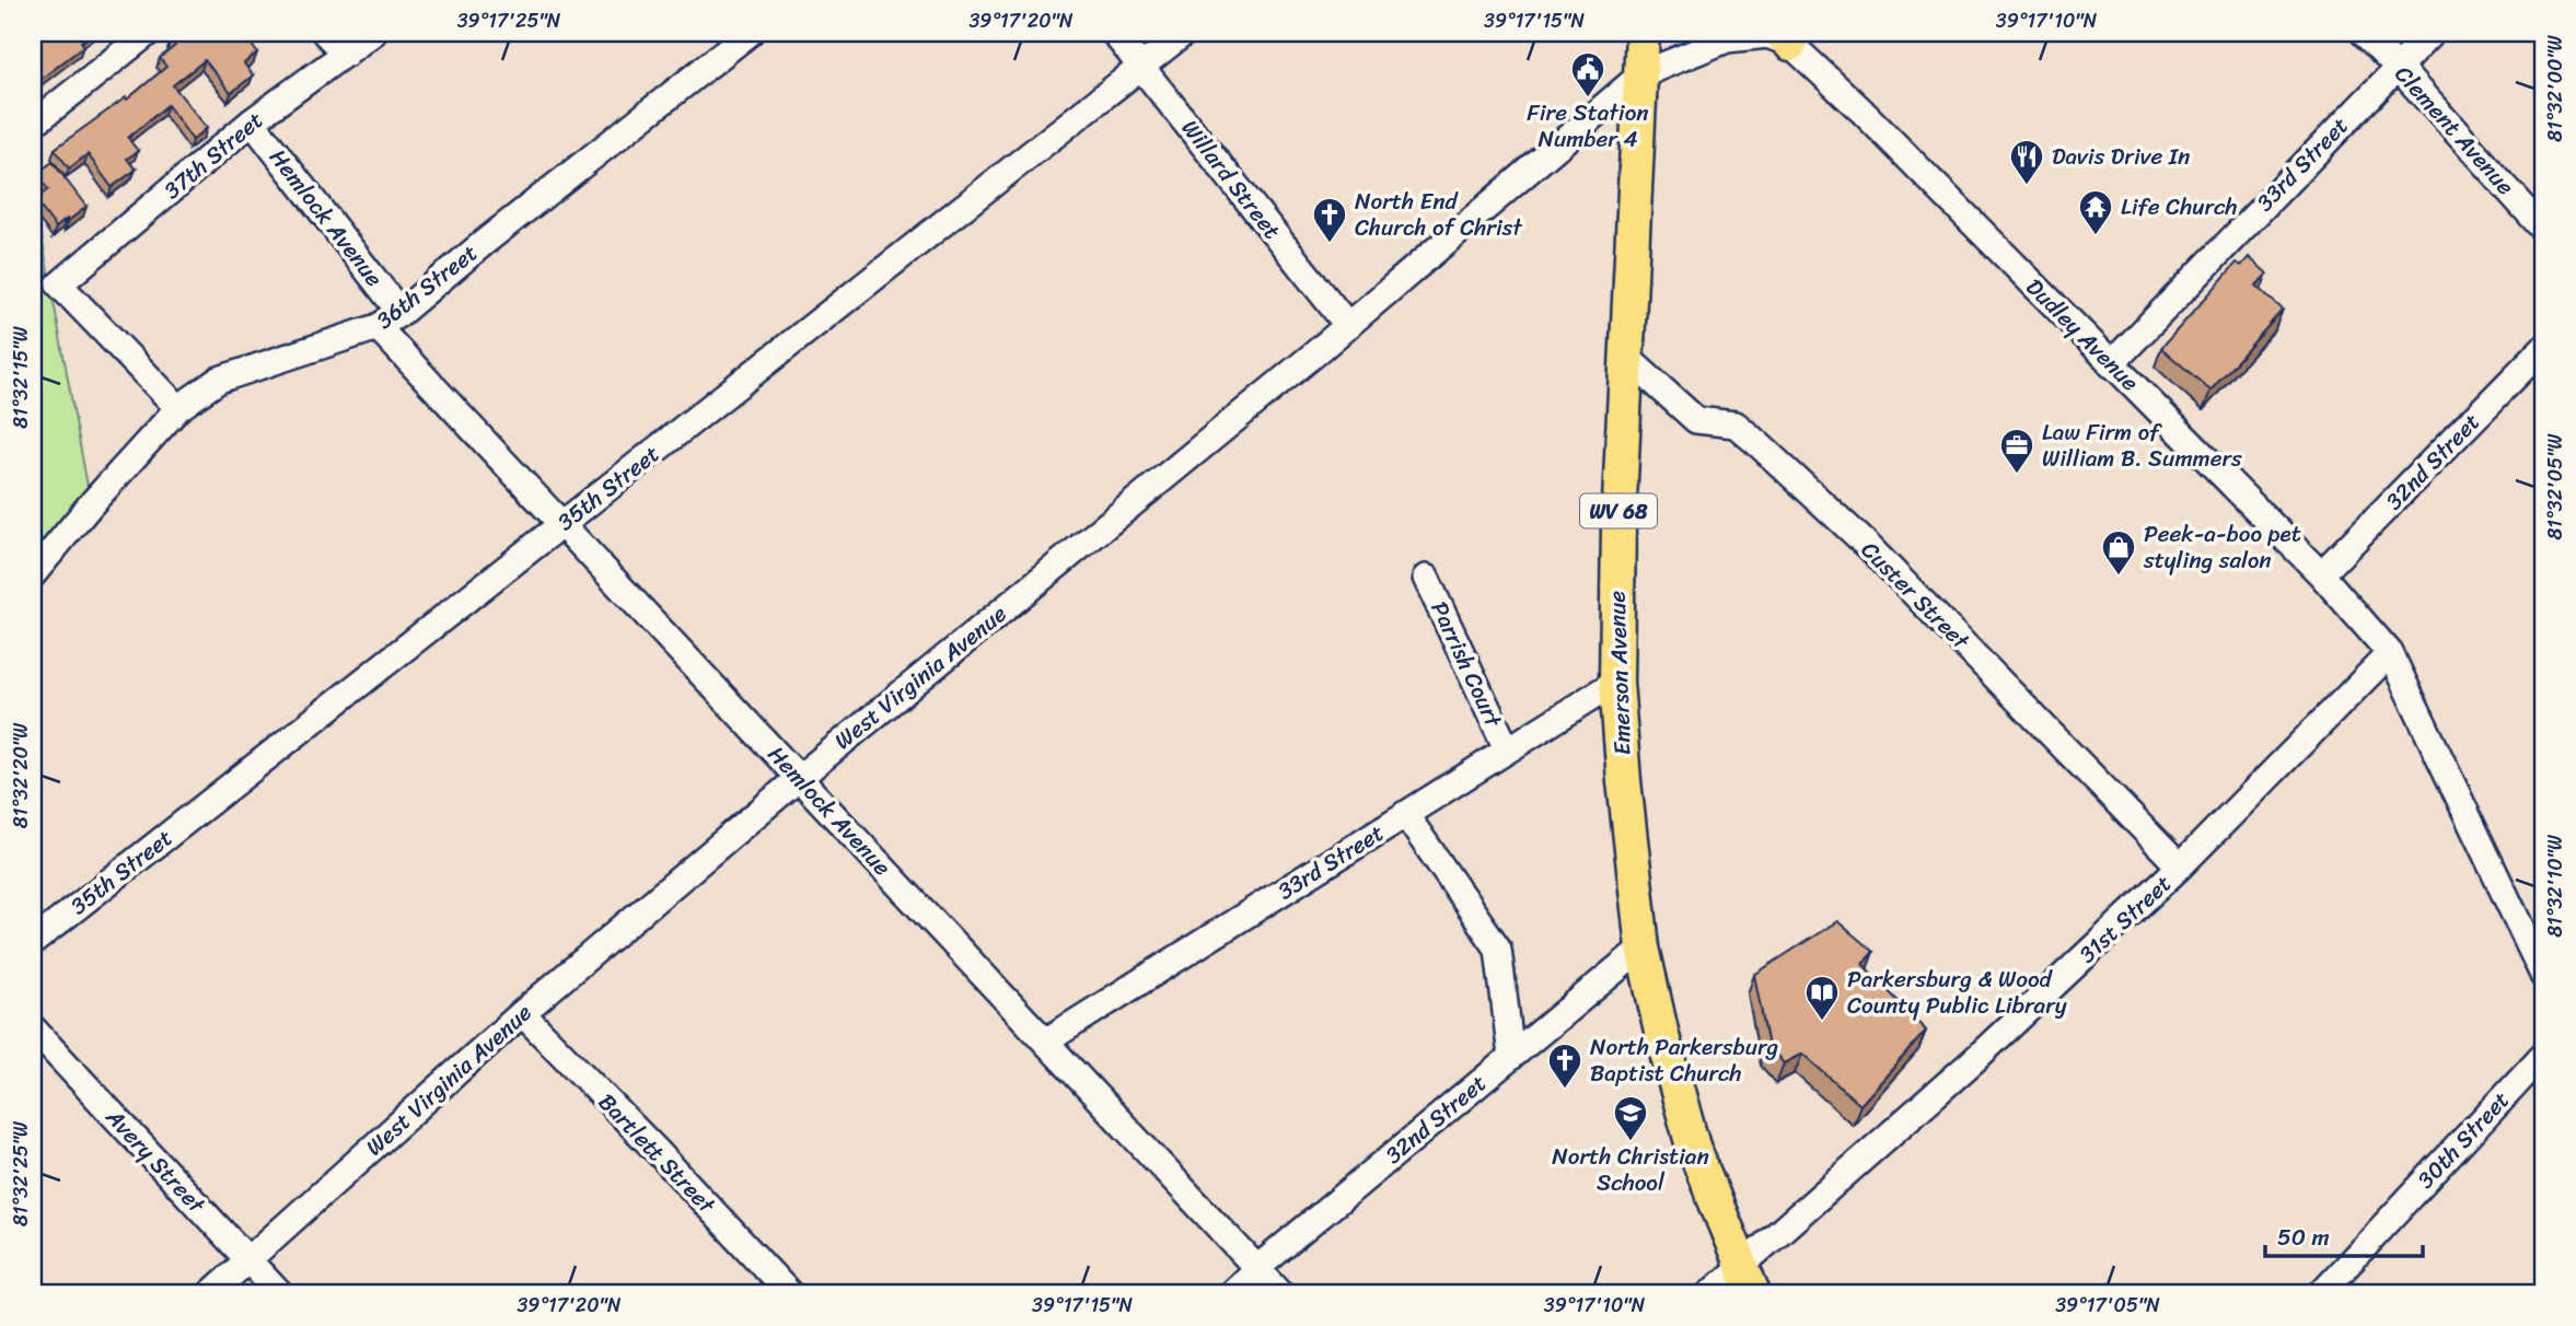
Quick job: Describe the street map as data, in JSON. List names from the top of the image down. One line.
{"streets":{"main road":["WV 68","Emerson Avenue"],"street":["Clement Avenue","37th Street","33rd Street","Willard Street","Hemlock Avenue","36th Street","Dudley Avenue","32nd Street","35th Street","Custer Street","Parrish Court","West Virginia Avenue","31st Street","30th Street","Bartlett Street","Avery Street"]},"crossings":[["Clement Avenue","33rd Street"],["37th Street","Hemlock Avenue"],["37th Street","36th Street"],["33rd Street","Hemlock Avenue"],["33rd Street","Dudley Avenue"],["33rd Street","Parrish Court"],["33rd Street","Emerson Avenue"],["Willard Street","35th Street"],["Willard Street","West Virginia Avenue"],["Hemlock Avenue","36th Street"],["Hemlock Avenue","32nd Street"],["Hemlock Avenue","35th Street"],["Hemlock Avenue","West Virginia Avenue"],["Dudley Avenue","32nd Street"],["Dudley Avenue","Emerson Avenue"],["Dudley Avenue","West Virginia Avenue"],["Dudley Avenue","31st Street"],["32nd Street","Emerson Avenue"],["Custer Street","Emerson Avenue"],["Custer Street","31st Street"],["Emerson Avenue","West Virginia Avenue"],["Emerson Avenue","31st Street"],["West Virginia Avenue","Bartlett Street"],["West Virginia Avenue","Avery Street"]],"places":{"public building":["Fire Station Number 4"],"restaurant":["Davis Drive In"],"temple":["Life Church"],"church":["North End Church of Christ","North Parkersburg Baptist Church"],"office":["Law Firm of William B. Summers"],"shop":["Peek-a-boo pet styling salon"],"library":["Parkersburg & Wood County Public Library"],"school or university":["North Christian School"]},"scale_bar":"50 m","coordinates":["39°17'25\"N","39°17'20\"N","39°17'15\"N","39°17'10\"N","81°32'00\"W","81°32'15\"W","81°32'05\"W","81°32'20\"W","81°32'10\"W","81°32'25\"W","39°17'05\"N"]}
